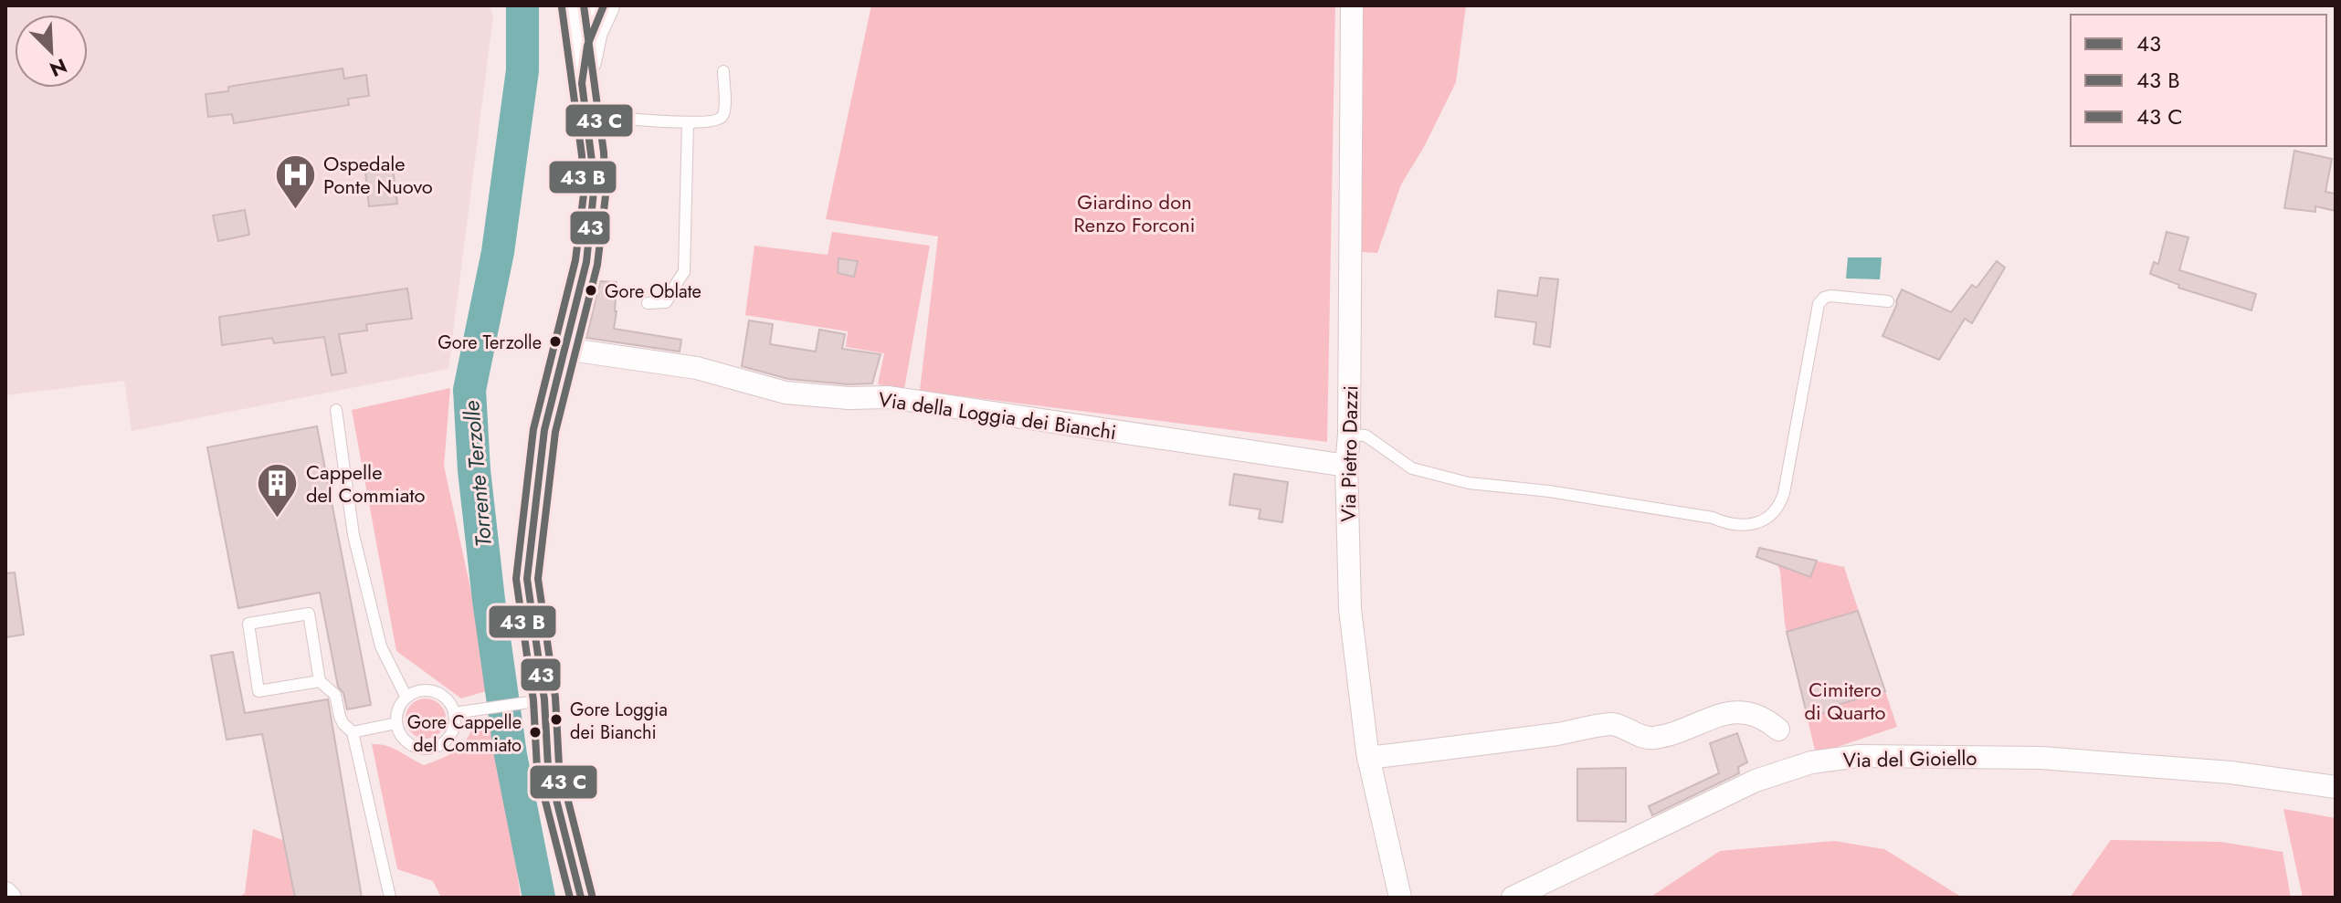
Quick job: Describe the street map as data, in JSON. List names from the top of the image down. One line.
{"streets":{"street":["Via della Loggia dei Bianchi","Via Pietro Dazzi","Via del Gioiello"]},"crossings":[["Via della Loggia dei Bianchi","Via Pietro Dazzi"]],"water":["Torrente Terzolle"],"parks":["Giardino don Renzo Forconi","Cimitero di Quarto"],"places":{"hospital":["Ospedale Ponte Nuovo"],"other":["Gore Oblate","Gore Terzolle","Gore Loggia dei Bianchi","Gore Cappelle del Commiato"],"building":["Cappelle del Commiato"]},"lines":["transit line 43"],"legend":["43","43 B","43 C"],"north":"bottom right"}
